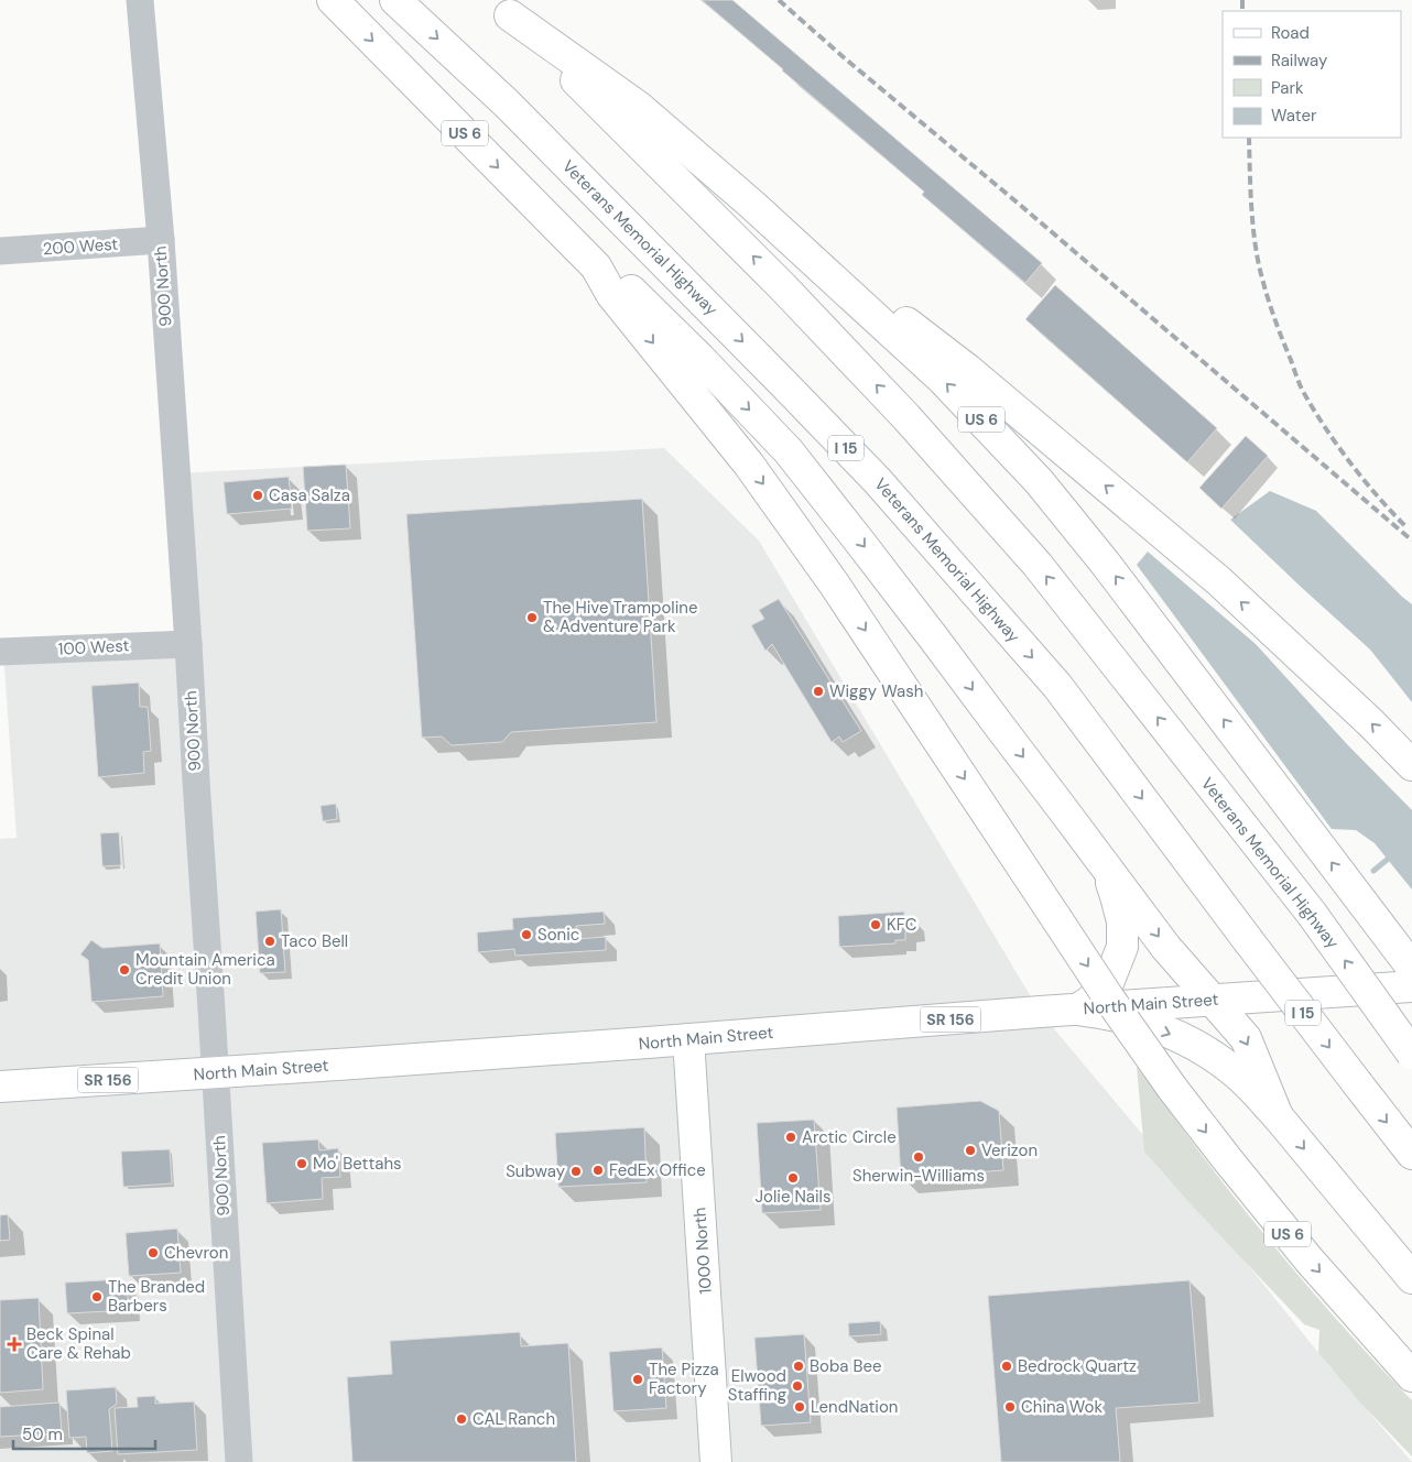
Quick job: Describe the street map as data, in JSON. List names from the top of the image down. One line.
{"streets":{"main road":["US 6","Veterans Memorial Highway","I 15","North Main Street","SR 156","1000 North"],"street":["200 West","900 North","100 West"]},"crossings":[["US 6","Veterans Memorial Highway"],["200 West","900 North"],["900 North","100 West"],["900 North","North Main Street"],["North Main Street","1000 North"]],"places":{"other":["Casa Salza","The Hive Trampoline & Adventure Park","Wiggy Wash","KFC","Sonic","Taco Bell","Mountain America Credit Union","Arctic Circle","Verizon","Sherwin-Williams","Mo' Bettahs","FedEx Office","Subway","Jolie Nails","Chevron","The Branded Barbers","Boba Bee","Bedrock Quartz","The Pizza Factory","Elwood Staffing","LendNation","China Wok","CAL Ranch"],"health":["Beck Spinal Care & Rehab"]},"legend":["Road","Railway","Park","Water"],"scale_bar":"50 m"}
